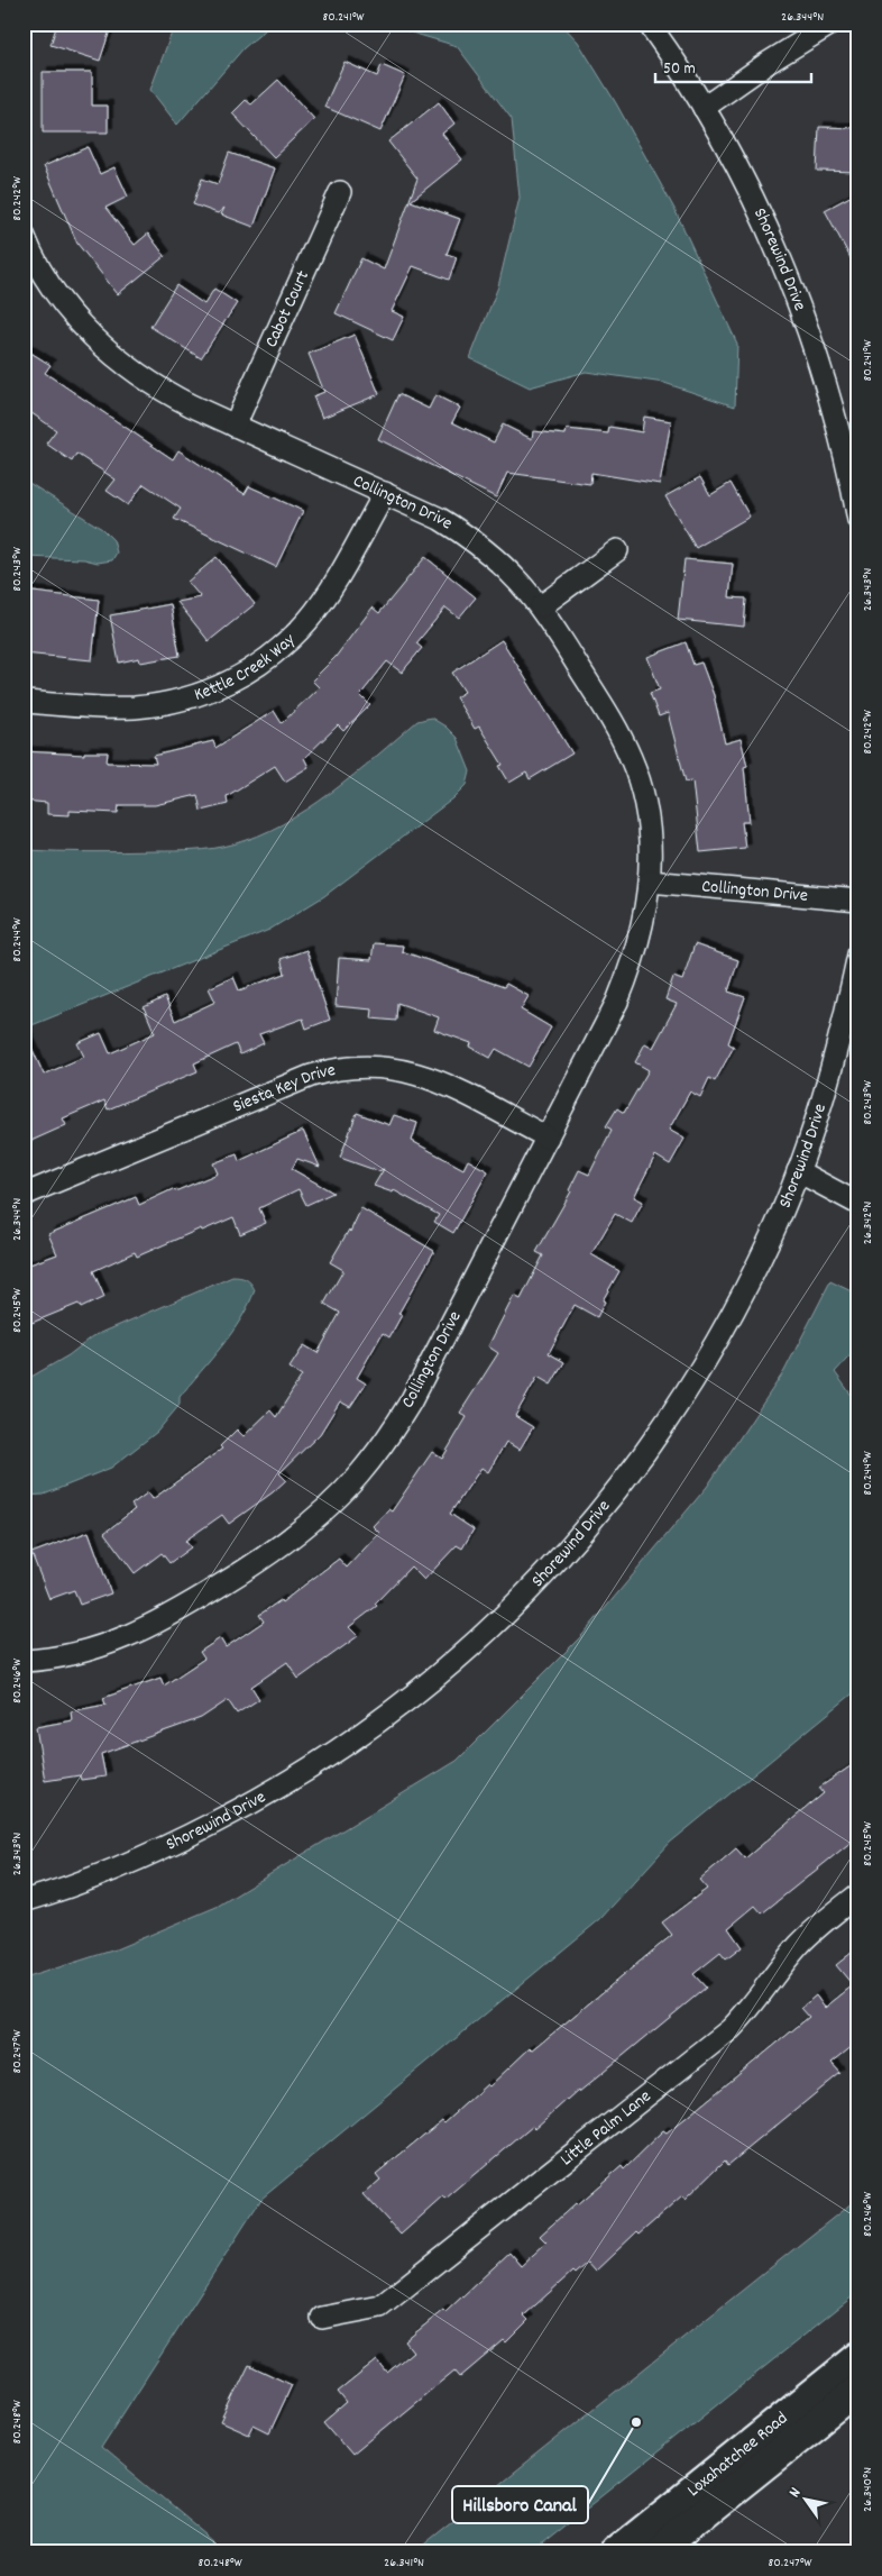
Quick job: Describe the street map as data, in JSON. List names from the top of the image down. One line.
{"streets":{"main road":["Loxahatchee Road"],"street":["Shorewind Drive","Cabot Court","Collington Drive","Kettle Creek Way","Siesta Key Drive","Little Palm Lane"]},"crossings":[["Cabot Court","Collington Drive"],["Collington Drive","Kettle Creek Way"],["Collington Drive","Siesta Key Drive"]],"places":["Hillsboro Canal"],"scale_bar":"50 m","north":"top left","coordinates":["80.241°W","26.344°N","80.242°W","80.243°W","26.343°N","80.244°W","26.342°N","80.245°W","80.246°W","80.247°W","80.248°W","26.340°N","26.341°N"]}
